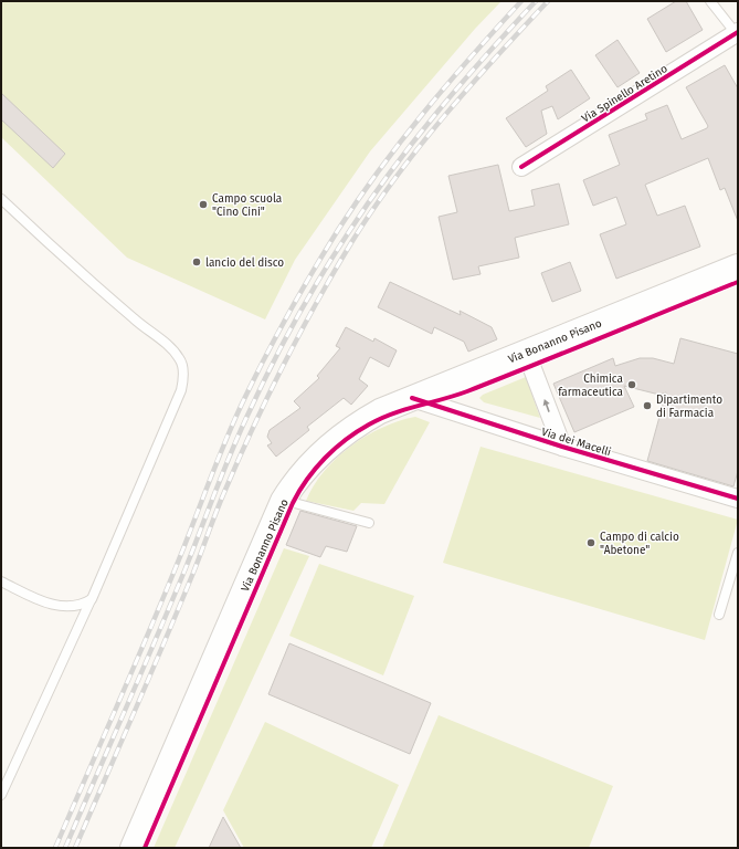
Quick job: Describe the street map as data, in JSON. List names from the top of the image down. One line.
{"streets":{"main road":["Via Bonanno Pisano"],"street":["Via Spinello Aretino","Via dei Macelli"]},"crossings":[["Via Bonanno Pisano","Via dei Macelli"]],"places":["Campo scuola \"Cino Cini\"","lancio del disco","Chimica farmaceutica","Dipartimento di Farmacia","Campo di calcio \"Abetone\""]}
